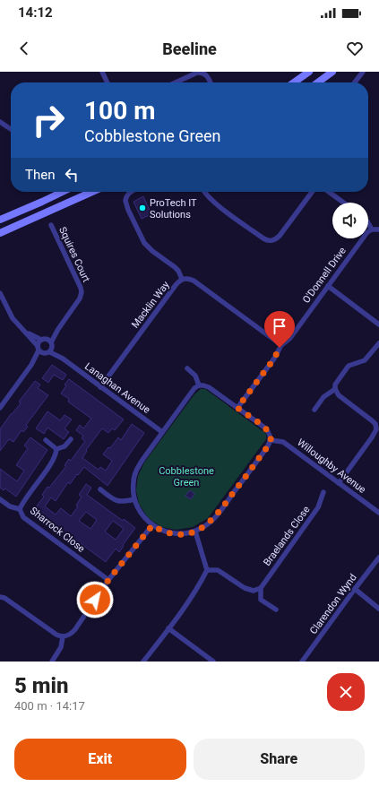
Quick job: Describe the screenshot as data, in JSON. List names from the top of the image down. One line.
{"streets":{"street":["Squires Court","O'Donnell Drive","Macklin Way","Lanaghan Avenue","Willoughby Avenue","Sharrock Close","Braelands Close","Clarendon Wynd"]},"crossings":[["Squires Court","Lanaghan Avenue"],["O'Donnell Drive","Macklin Way"],["Macklin Way","Lanaghan Avenue"]],"parks":["Cobblestone Green"],"places":["ProTech IT Solutions"],"page":{"status":"14:12","header":"Beeline","turn":["100 m","Cobblestone Green"],"then":"Then","heading":["5 min","400 m · 14:17"],"buttons":["Exit","Share"]}}
